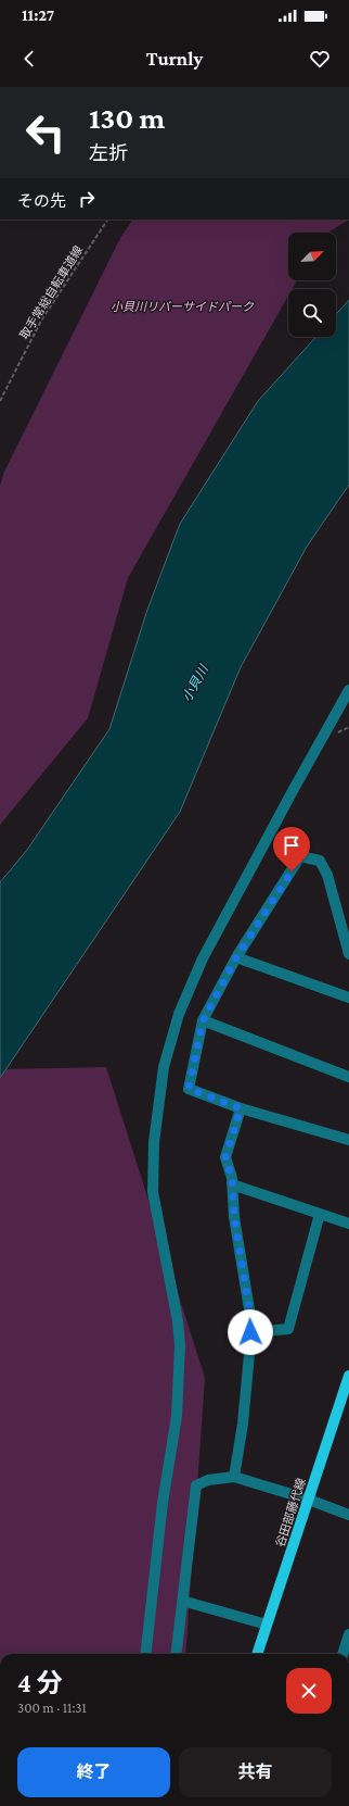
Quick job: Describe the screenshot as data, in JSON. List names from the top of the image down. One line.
{"streets":{"main road":["谷田部藤代線"],"path":["取手常総自転車道線"]},"water":["小貝川"],"parks":["小貝川リバーサイドパーク"],"north":"top right","page":{"status":"11:27","header":"Turnly","turn":["130 m","左折"],"then":"その先","heading":["4 分","300 m · 11:31"],"buttons":["終了","共有"]}}
